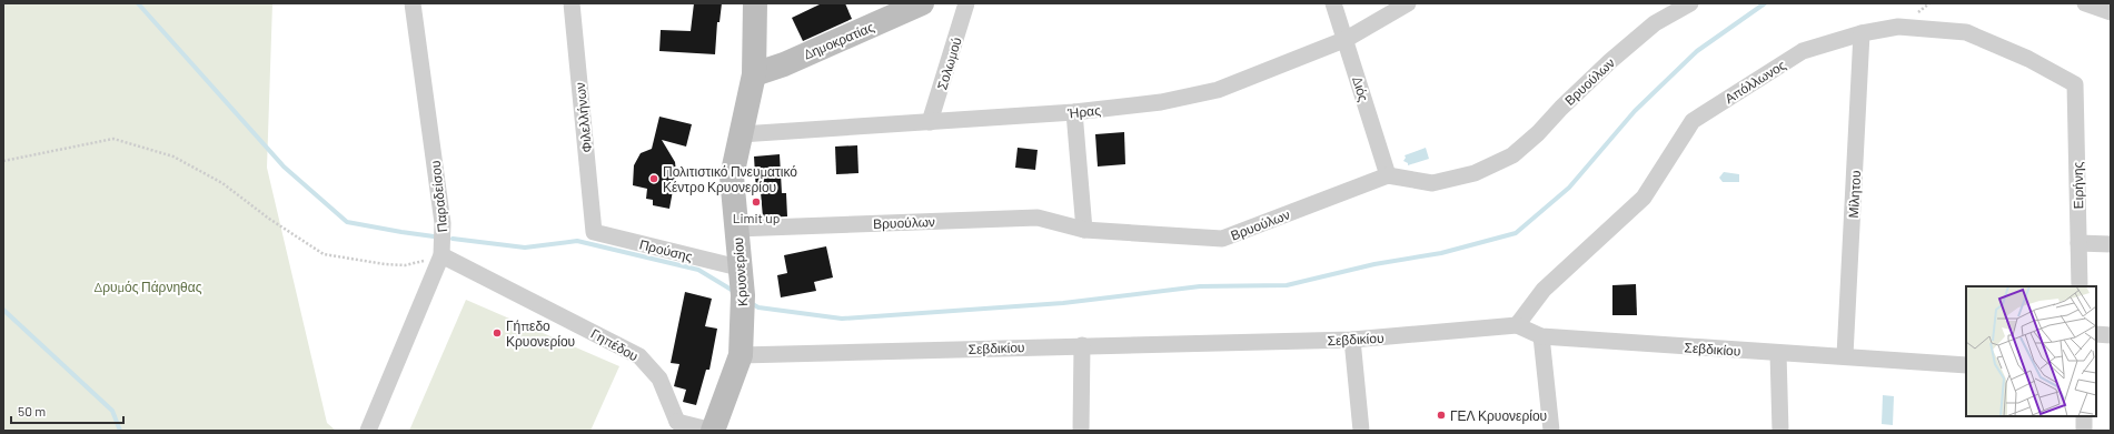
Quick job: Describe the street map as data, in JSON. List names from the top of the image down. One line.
{"streets":{"main road":["Δημοκρατίας","Κρυονερίου"],"street":["Σολωμού","Βρυούλων","Απόλλωνος","Διός","Ήρας","Φιλελλήνων","Ειρήνης","Μίλητου","Παραδείσου","Προύσης","Σεβδικίου","Γηπέδου"]},"crossings":[["Δημοκρατίας","Κρυονερίου"],["Σολωμού","Ήρας"],["Βρυούλων","Διός"],["Βρυούλων","Κρυονερίου"],["Απόλλωνος","Ειρήνης"],["Απόλλωνος","Μίλητου"],["Απόλλωνος","Σεβδικίου"],["Διός","Ήρας"],["Ήρας","Κρυονερίου"],["Φιλελλήνων","Προύσης"],["Μίλητου","Σεβδικίου"],["Παραδείσου","Γηπέδου"],["Προύσης","Κρυονερίου"],["Κρυονερίου","Σεβδικίου"],["Κρυονερίου","Γηπέδου"]],"parks":["Δρυμός Πάρνηθας"],"places":["Πολιτιστικό Πνευματικό Κέντρο Κρυονερίου","Limit up","Γήπεδο Κρυονερίου","ΓΕΛ Κρυονερίου"],"scale_bar":"50 m"}
